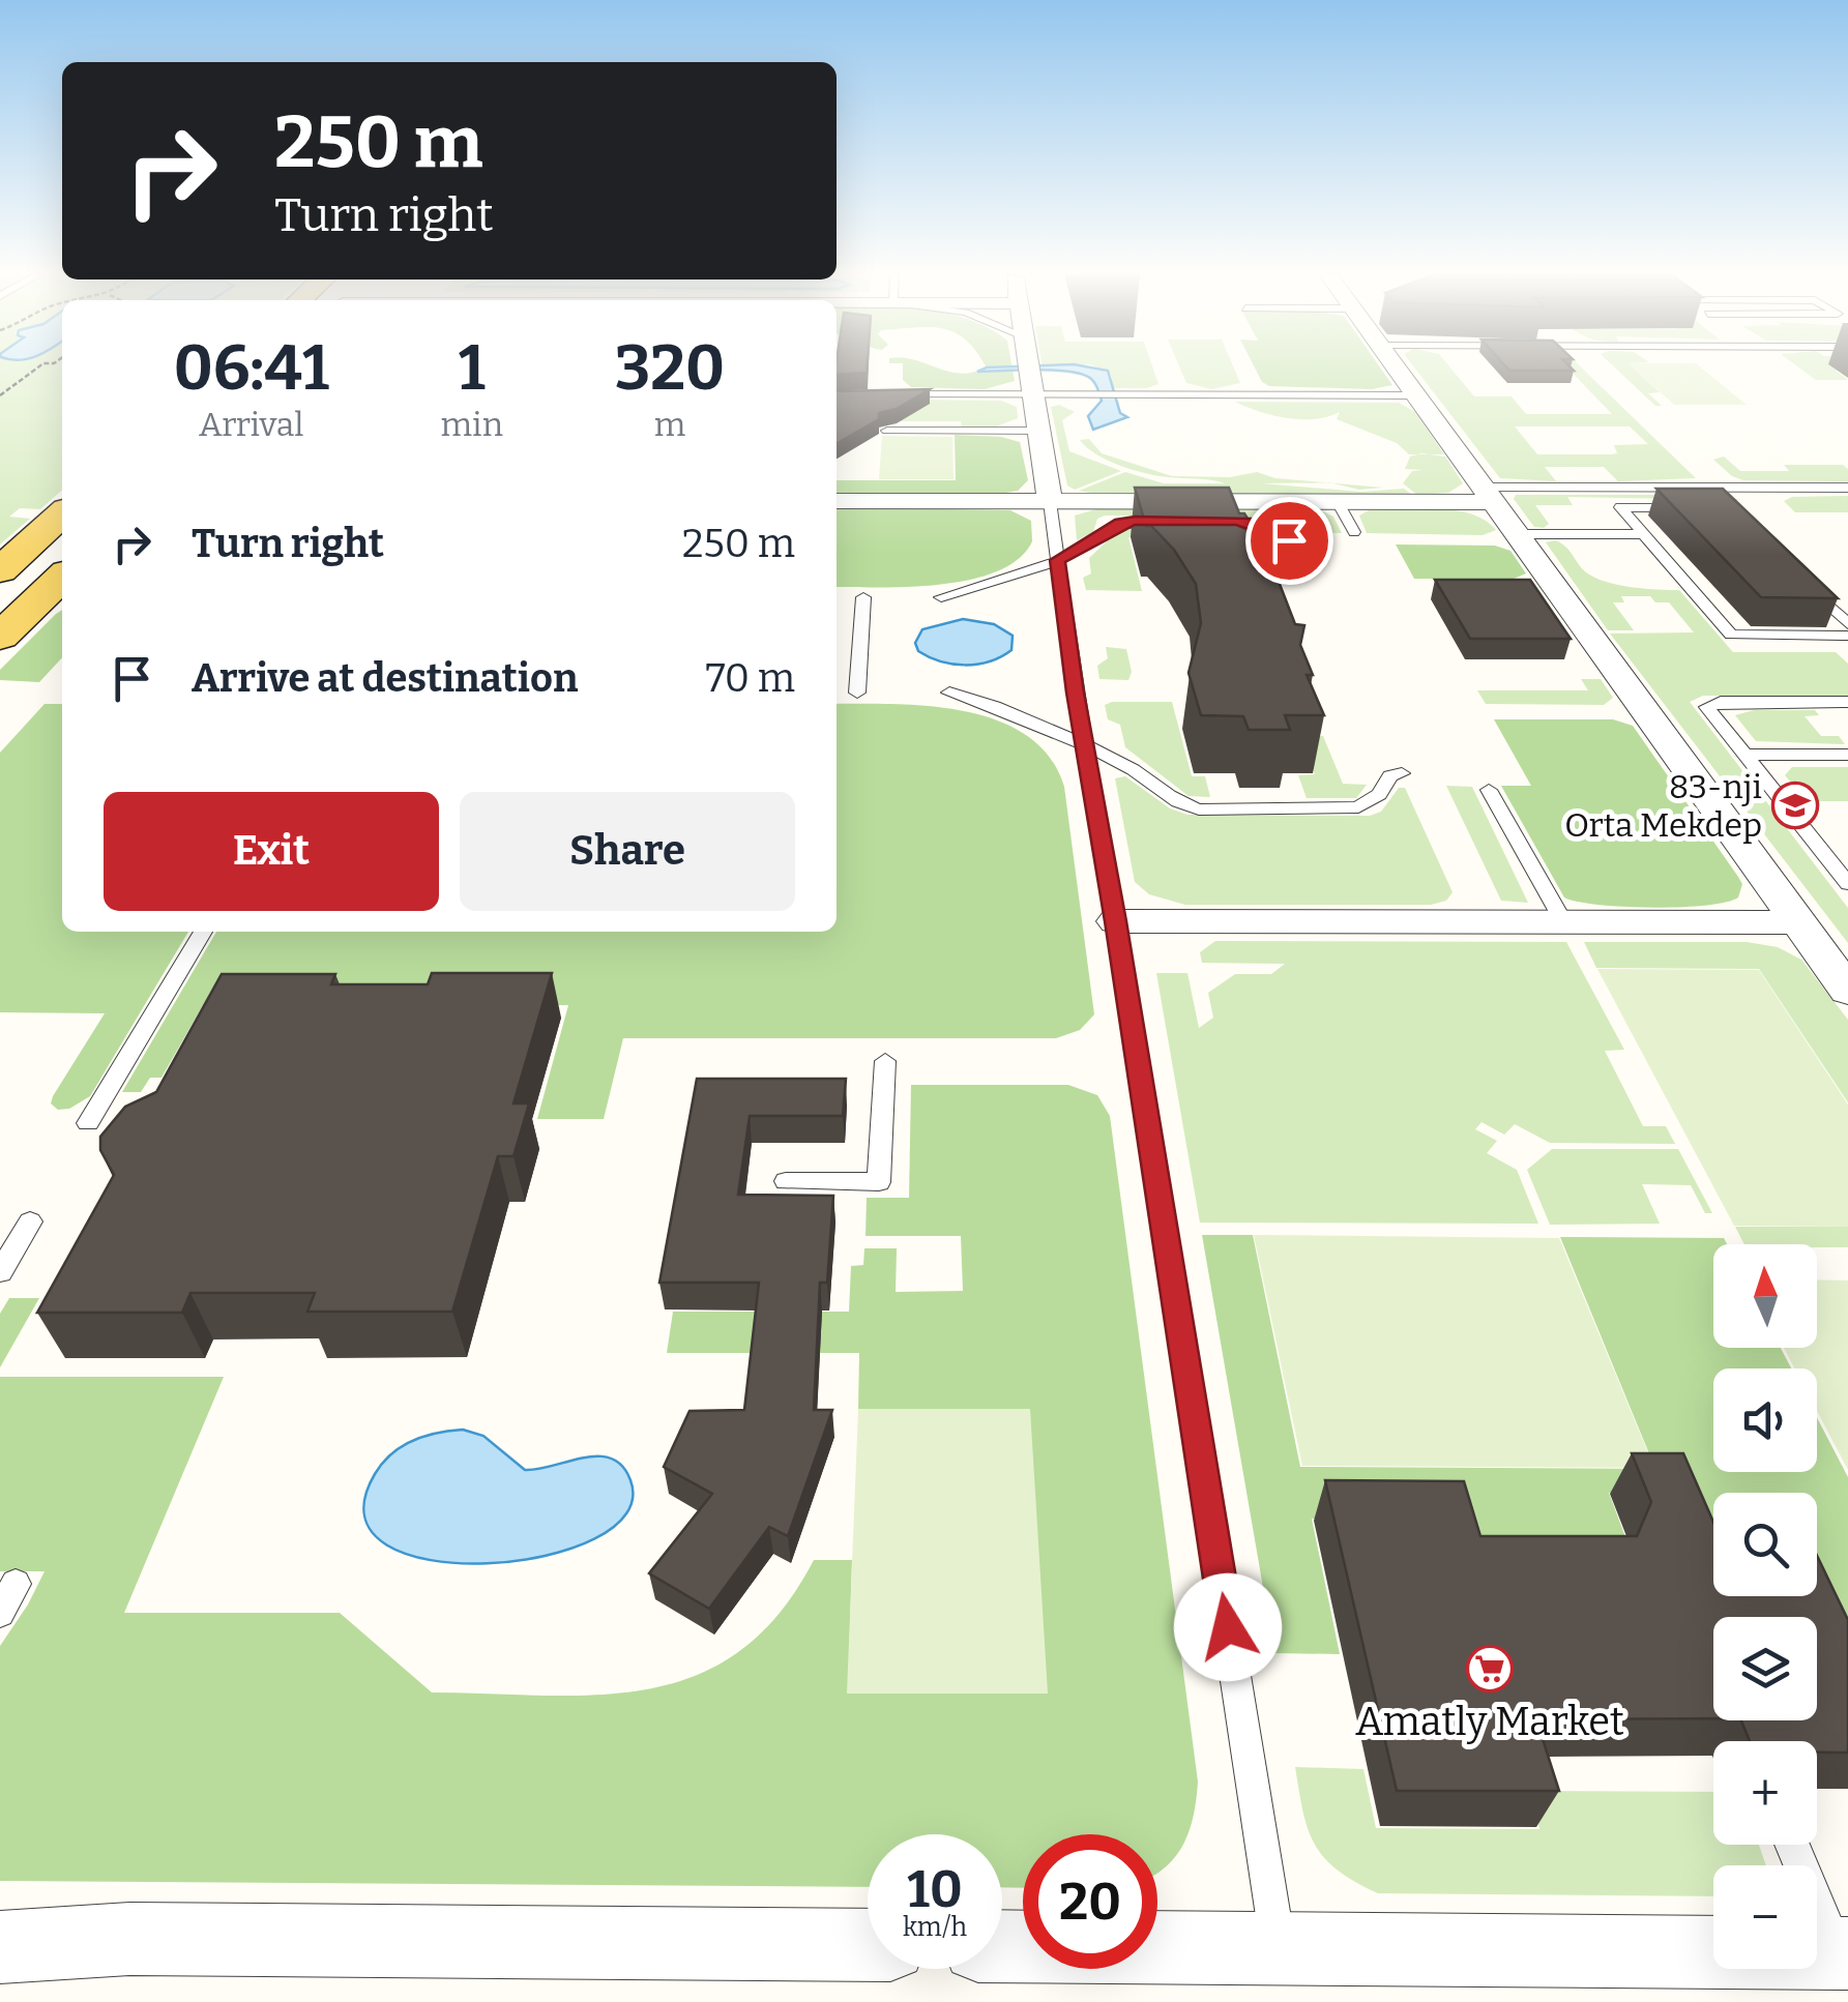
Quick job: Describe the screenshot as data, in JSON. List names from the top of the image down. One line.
{"places":{"school or university":["83-nji Orta Mekdep"],"supermarket":["Amatly Market"]},"north":"top","page":{"turn":["250 m","Turn right"],"eta":["06:41","Arrival","1","min","320","m"],"list":[{"name":"Turn right","value":"250 m"},{"name":"Arrive at destination","value":"70 m"}],"buttons":["Exit","Share"],"map_buttons":["+","−"],"speed":"10 km/h","limit":"20"}}
